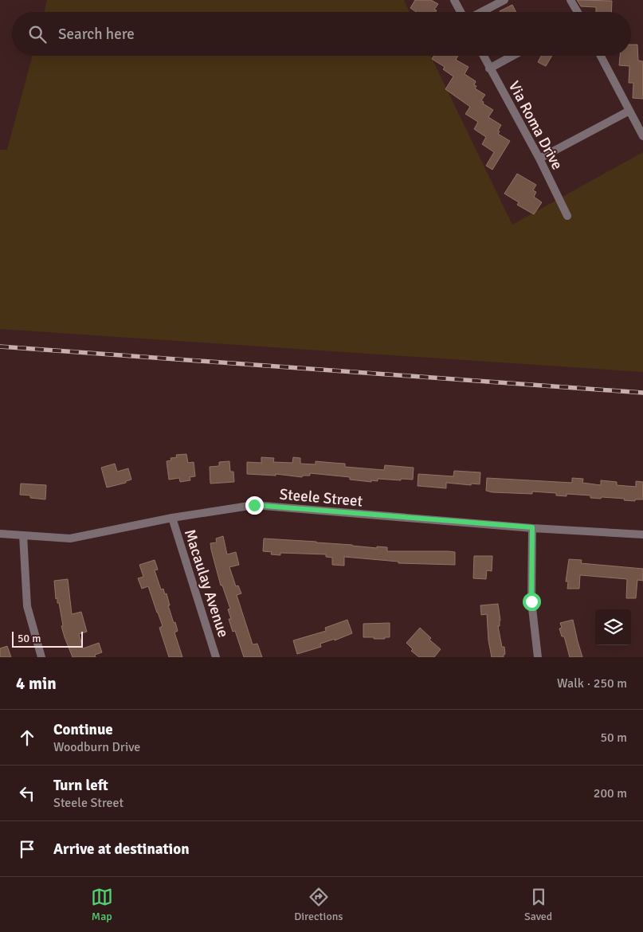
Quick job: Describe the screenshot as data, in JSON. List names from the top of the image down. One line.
{"streets":{"street":["Via Roma Drive","Steele Street","Macaulay Avenue"]},"crossings":[["Steele Street","Macaulay Avenue"]],"scale_bar":"50 m","page":{"search":"Search here","scale":"50 m","heading":["4 min","Walk · 250 m"],"list":[["Continue","Woodburn Drive","50 m"],["Turn left","Steele Street","200 m"],"Arrive at destination"],"nav":["Map","Directions","Saved"]}}
